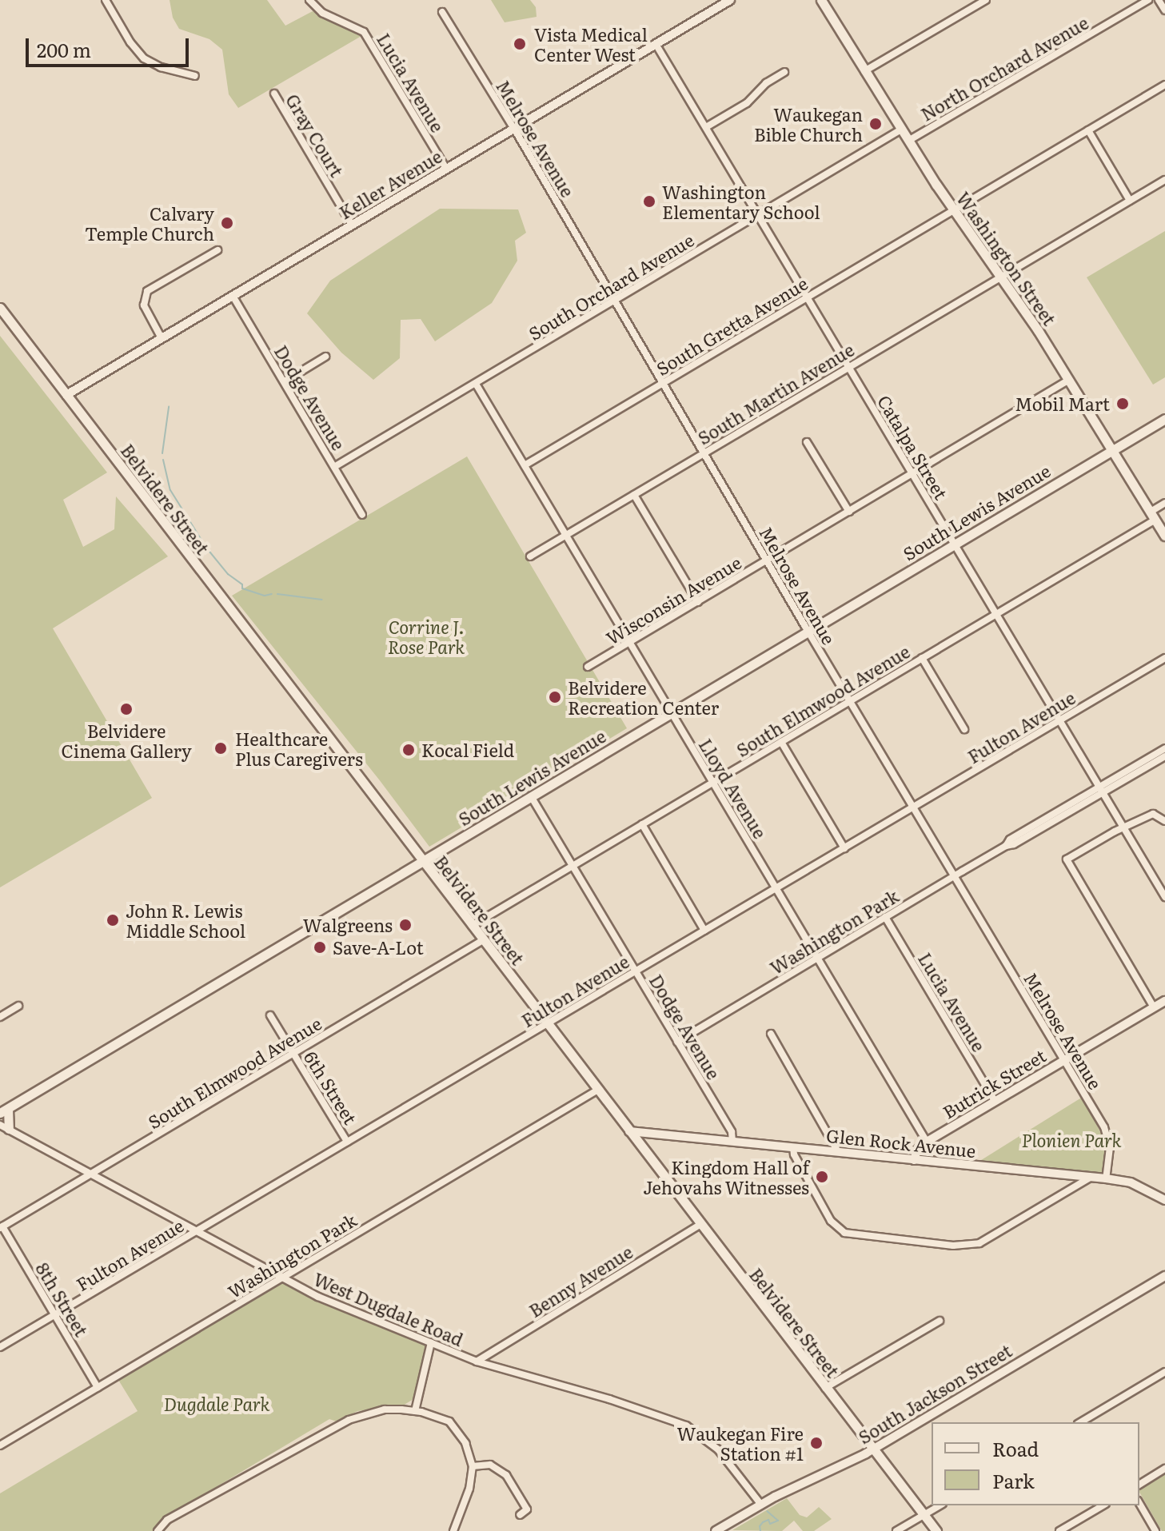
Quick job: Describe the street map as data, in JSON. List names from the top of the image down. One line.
{"streets":{"main road":["Washington Street","Belvidere Street","South Lewis Avenue"],"street":["North Orchard Avenue","Lucia Avenue","Gray Court","Melrose Avenue","Keller Avenue","South Orchard Avenue","South Gretta Avenue","South Martin Avenue","Dodge Avenue","Catalpa Street","Wisconsin Avenue","South Elmwood Avenue","Fulton Avenue","Lloyd Avenue","Washington Park","Butrick Street","6th Street","Glen Rock Avenue","Benny Avenue","8th Street","West Dugdale Road","South Jackson Street"]},"crossings":[["North Orchard Avenue","Washington Street"],["Lucia Avenue","Keller Avenue"],["Lucia Avenue","Washington Park"],["Lucia Avenue","Butrick Street"],["Gray Court","Keller Avenue"],["Melrose Avenue","Keller Avenue"],["Melrose Avenue","South Orchard Avenue"],["Melrose Avenue","South Gretta Avenue"],["Melrose Avenue","South Martin Avenue"],["Melrose Avenue","South Lewis Avenue"],["Melrose Avenue","Wisconsin Avenue"],["Melrose Avenue","South Elmwood Avenue"],["Melrose Avenue","Fulton Avenue"],["Melrose Avenue","Washington Park"],["Melrose Avenue","Butrick Street"],["Melrose Avenue","Glen Rock Avenue"],["Keller Avenue","Dodge Avenue"],["Keller Avenue","Catalpa Street"],["Keller Avenue","Belvidere Street"],["Washington Street","South Orchard Avenue"],["Washington Street","South Gretta Avenue"],["Washington Street","South Martin Avenue"],["Washington Street","South Lewis Avenue"],["Washington Street","Wisconsin Avenue"],["Washington Street","South Elmwood Avenue"],["South Orchard Avenue","Dodge Avenue"],["South Orchard Avenue","Catalpa Street"],["South Orchard Avenue","Lloyd Avenue"],["South Gretta Avenue","Catalpa Street"],["South Gretta Avenue","Lloyd Avenue"],["South Martin Avenue","Catalpa Street"],["South Martin Avenue","Lloyd Avenue"],["Dodge Avenue","South Lewis Avenue"],["Dodge Avenue","South Elmwood Avenue"],["Dodge Avenue","Fulton Avenue"],["Dodge Avenue","Washington Park"],["Dodge Avenue","Glen Rock Avenue"],["Catalpa Street","South Lewis Avenue"],["Catalpa Street","Wisconsin Avenue"],["Catalpa Street","South Elmwood Avenue"],["Catalpa Street","Fulton Avenue"],["Catalpa Street","Washington Park"],["Belvidere Street","South Lewis Avenue"],["Belvidere Street","South Elmwood Avenue"],["Belvidere Street","Fulton Avenue"],["Belvidere Street","Washington Park"],["Belvidere Street","Glen Rock Avenue"],["Belvidere Street","Benny Avenue"],["Belvidere Street","South Jackson Street"],["South Lewis Avenue","Lloyd Avenue"],["Wisconsin Avenue","Lloyd Avenue"],["South Elmwood Avenue","Lloyd Avenue"],["South Elmwood Avenue","6th Street"],["South Elmwood Avenue","8th Street"],["South Elmwood Avenue","West Dugdale Road"],["Fulton Avenue","Lloyd Avenue"],["Fulton Avenue","6th Street"],["Fulton Avenue","8th Street"],["Fulton Avenue","West Dugdale Road"],["Lloyd Avenue","Washington Park"],["Lloyd Avenue","Butrick Street"],["Washington Park","8th Street"],["Washington Park","West Dugdale Road"],["Butrick Street","Glen Rock Avenue"],["Benny Avenue","West Dugdale Road"],["West Dugdale Road","South Jackson Street"]],"parks":["Corrine J. Rose Park","Plonien Park","Dugdale Park"],"places":["Vista Medical Center West","Waukegan Bible Church","Washington Elementary School","Calvary Temple Church","Mobil Mart","Belvidere Recreation Center","Belvidere Cinema Gallery","Healthcare Plus Caregivers","Kocal Field","John R. Lewis Middle School","Walgreens","Save-A-Lot","Kingdom Hall of Jehovahs Witnesses","Waukegan Fire Station #1"],"legend":["Road","Park"],"scale_bar":"200 m"}
